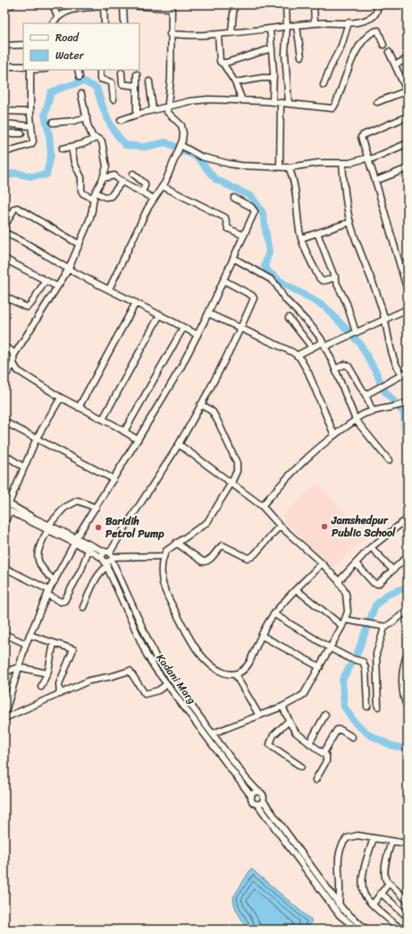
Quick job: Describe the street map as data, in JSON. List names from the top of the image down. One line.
{"streets":{"street":["Kadani Marg"]},"places":["Jamshedpur Public School","Baridih Petrol Pump"],"legend":["Road","Water"]}
